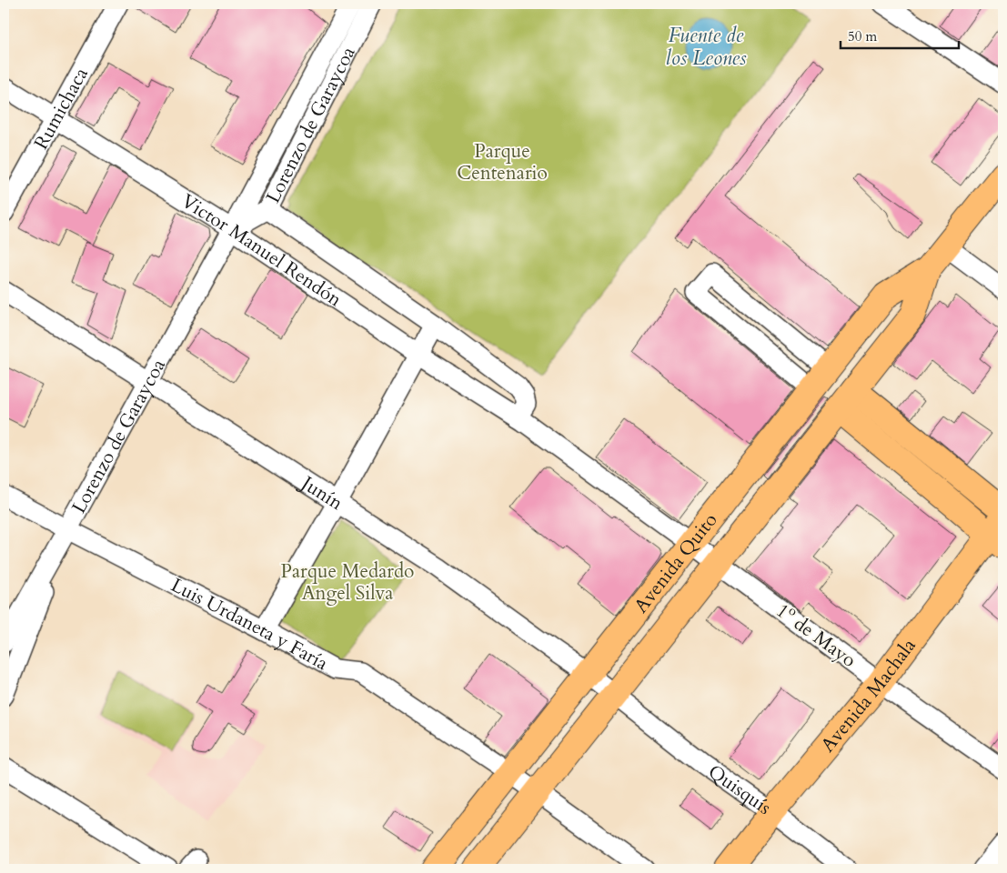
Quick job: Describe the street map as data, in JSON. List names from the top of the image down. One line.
{"streets":{"main road":["Avenida Quito","Avenida Machala"],"street":["Rumichaca","Lorenzo de Garaycoa","Victor Manuel Rendón","Junín","Luis Urdaneta y Faría","1º de Mayo","Quisquís"]},"crossings":[["Rumichaca","Victor Manuel Rendón"],["Lorenzo de Garaycoa","Victor Manuel Rendón"],["Lorenzo de Garaycoa","Junín"],["Lorenzo de Garaycoa","Luis Urdaneta y Faría"],["Victor Manuel Rendón","Avenida Quito"],["Victor Manuel Rendón","1º de Mayo"],["Junín","Avenida Quito"],["Junín","Quisquís"],["Avenida Quito","Luis Urdaneta y Faría"],["Avenida Quito","1º de Mayo"],["Avenida Quito","Quisquís"],["1º de Mayo","Avenida Machala"],["Avenida Machala","Quisquís"]],"water":["Fuente de los Leones"],"parks":["Parque Centenario","Parque Medardo Angel Silva"],"scale_bar":"50 m"}
